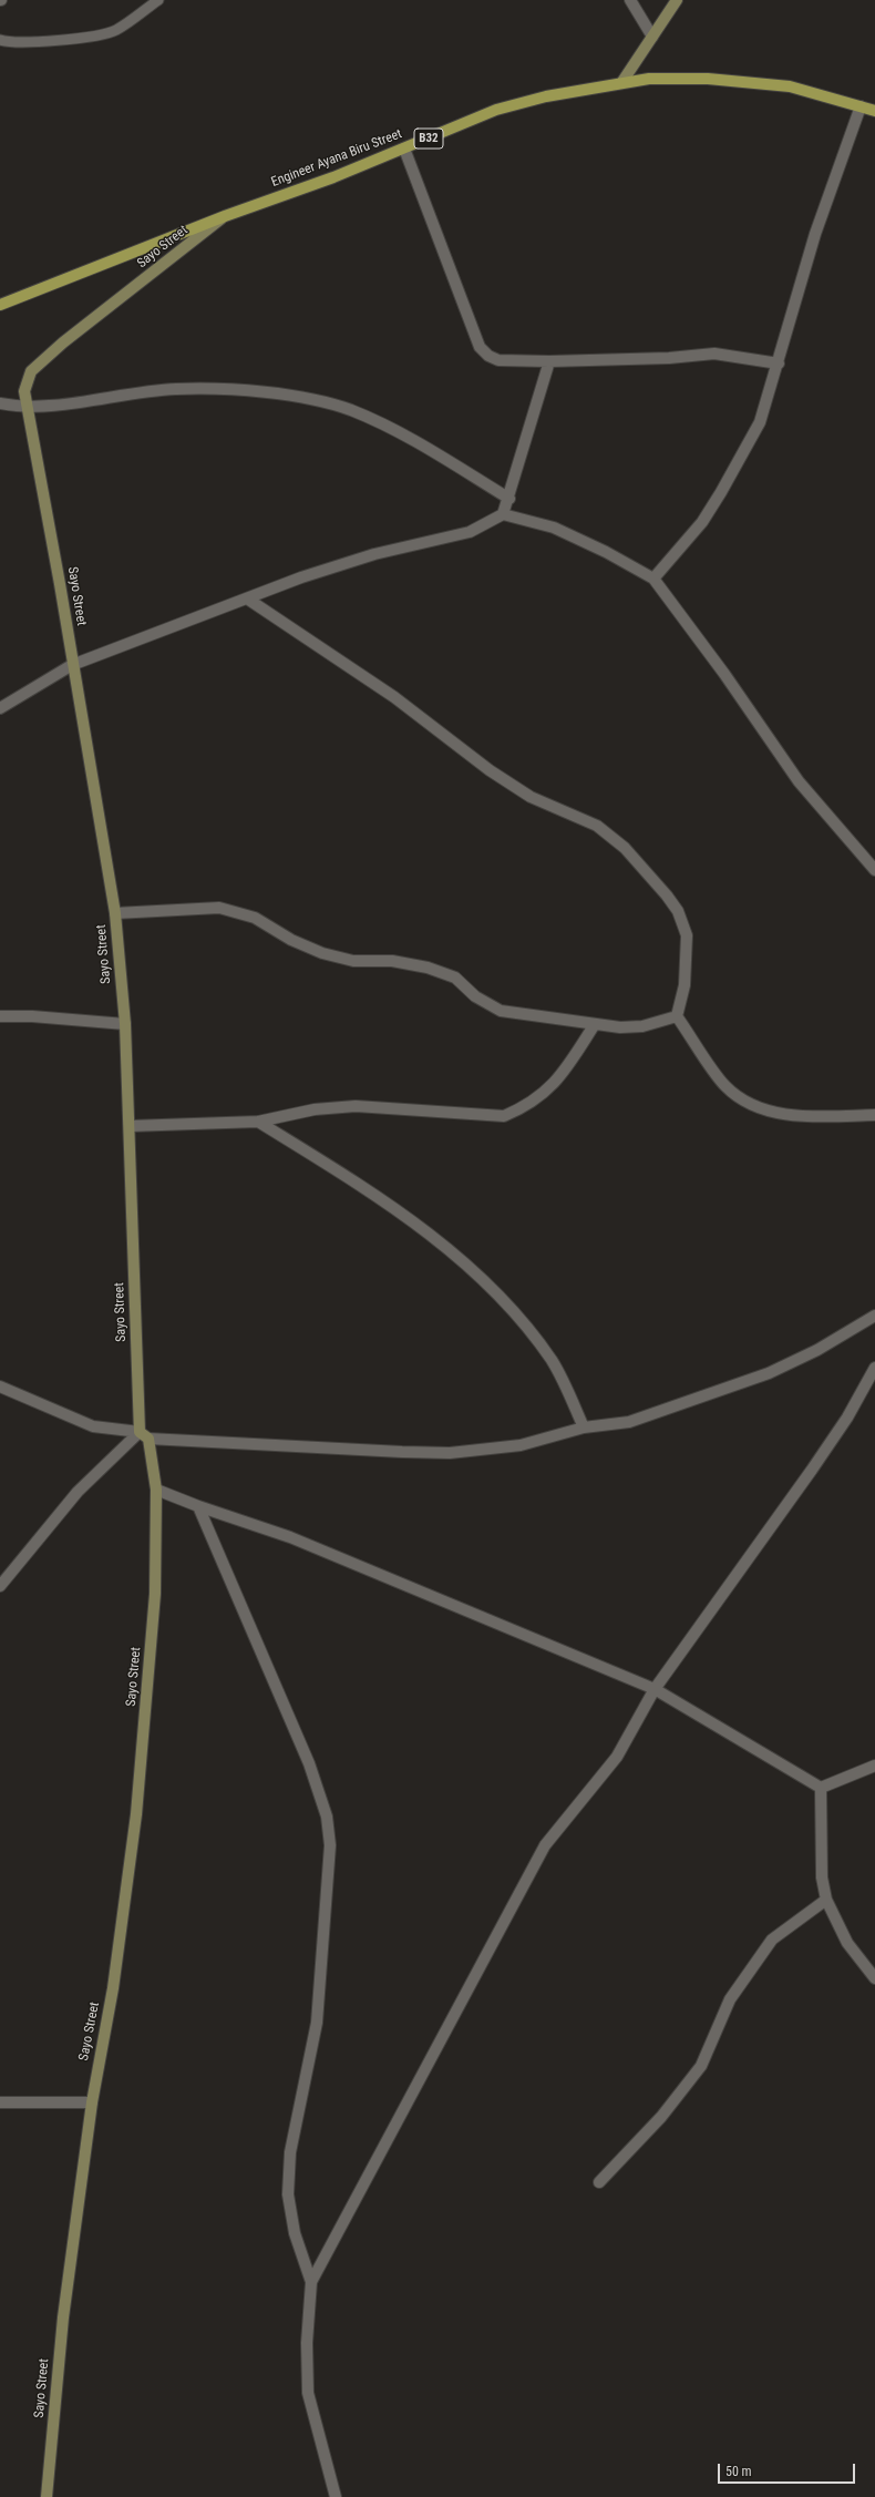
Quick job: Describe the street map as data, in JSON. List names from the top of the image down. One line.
{"streets":{"main road":["B32","Engineer Ayana Biru Street"],"street":["Sayo Street"]},"crossings":[["Engineer Ayana Biru Street","Sayo Street"]],"scale_bar":"50 m"}
